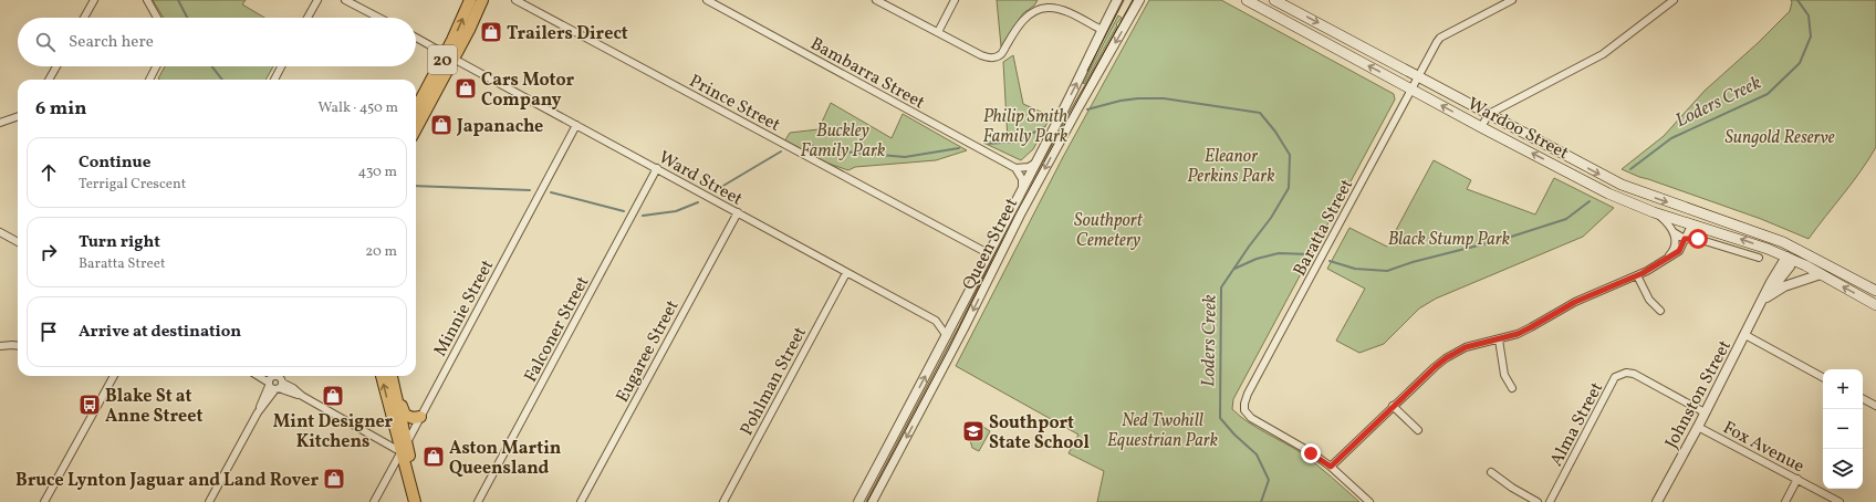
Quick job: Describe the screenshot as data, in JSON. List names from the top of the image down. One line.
{"streets":{"main road":["20","Wardoo Street"],"street":["Bambarra Street","Prince Street","Ward Street","Baratta Street","Queen Street","Minnie Street","Falconer Street","Eugaree Street","Pohlman Street","Johnston Street","Alma Street","Fox Avenue"]},"crossings":[["20","Ward Street"],["Prince Street","Queen Street"],["Wardoo Street","Baratta Street"],["Wardoo Street","Johnston Street"],["Ward Street","Queen Street"],["Ward Street","Minnie Street"],["Ward Street","Falconer Street"],["Ward Street","Eugaree Street"],["Ward Street","Pohlman Street"],["Johnston Street","Alma Street"],["Johnston Street","Fox Avenue"]],"water":["Loders Creek"],"parks":["Philip Smith Family Park","Buckley Family Park","Sungold Reserve","Eleanor Perkins Park","Southport Cemetery","Black Stump Park","Ned Twohill Equestrian Park"],"places":{"shop":["Trailers Direct","Cars Motor Company","Japanache","Mint Designer Kitchens","Aston Martin Queensland","Bruce Lynton Jaguar and Land Rover"],"bus stop":["Blake St at Anne Street"],"school or university":["Southport State School"]},"page":{"search":"Search here","heading":["6 min","Walk · 450 m"],"list":[["Continue","Terrigal Crescent","430 m"],["Turn right","Baratta Street","20 m"],"Arrive at destination"],"map_buttons":["+","−"]}}
